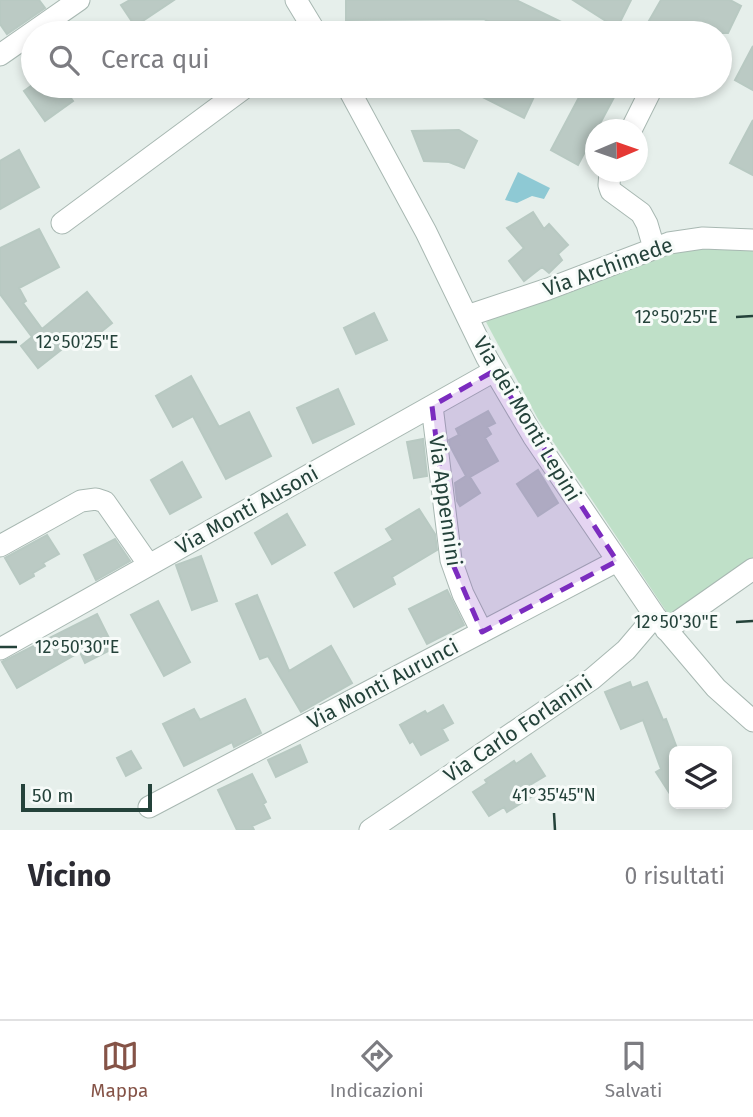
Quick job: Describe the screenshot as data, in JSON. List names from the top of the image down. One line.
{"streets":{"street":["Via Archimede","Via dei Monti Lepini","Via Appennini","Via Monti Ausoni","Via Monti Aurunci","Via Carlo Forlanini"]},"crossings":[["Via Archimede","Via dei Monti Lepini"],["Via dei Monti Lepini","Via Monti Ausoni"],["Via dei Monti Lepini","Via Monti Aurunci"],["Via dei Monti Lepini","Via Carlo Forlanini"],["Via Appennini","Via Monti Ausoni"],["Via Appennini","Via Monti Aurunci"]],"scale_bar":"50 m","north":"right","page":{"search":"Cerca qui","scale":"50 m","heading":["Vicino","0 risultati"],"nav":["Mappa","Indicazioni","Salvati"]},"coordinates":["12°50'25\"E","12°50'30\"E","41°35'45\"N"]}
